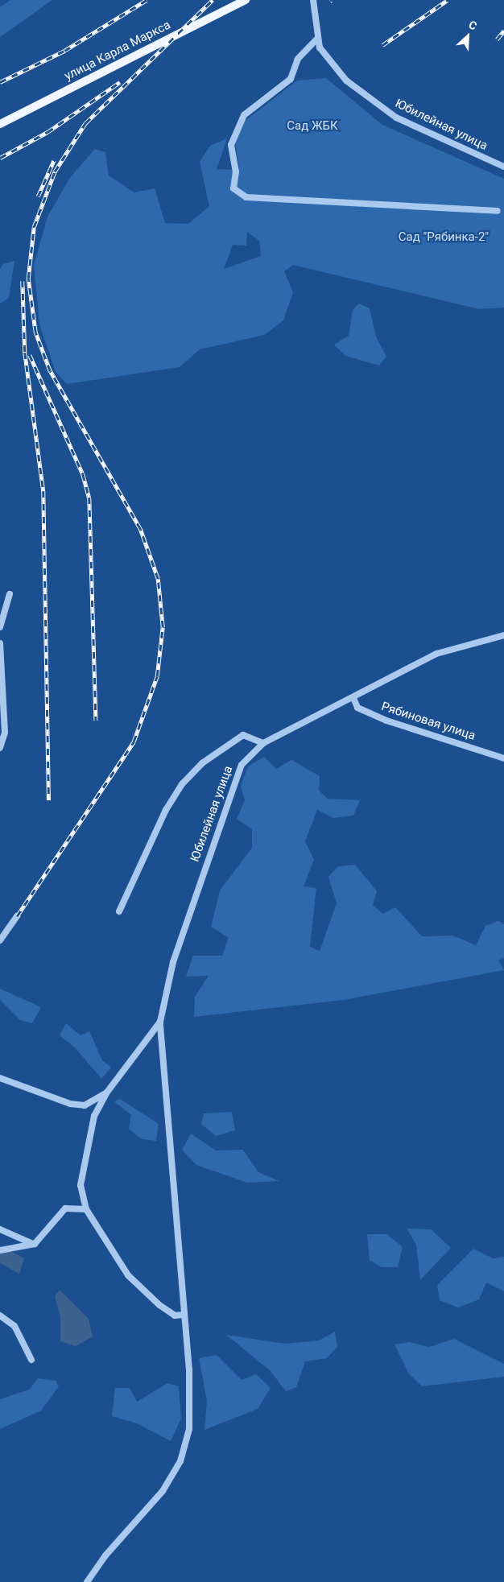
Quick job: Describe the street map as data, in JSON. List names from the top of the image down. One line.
{"streets":{"main road":["улица Карла Маркса"],"street":["Юбилейная улица","Рябиновая улица"]},"crossings":[["Юбилейная улица","Рябиновая улица"]],"parks":["Сад ЖБК","Сад \"Рябинка-2\""],"north":"top right"}
